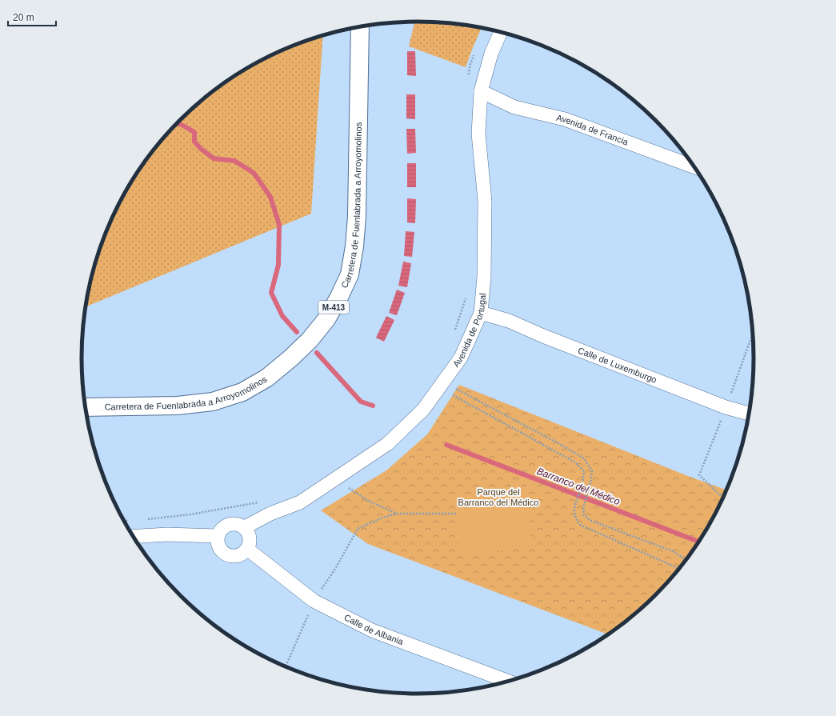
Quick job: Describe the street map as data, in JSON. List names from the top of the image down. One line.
{"streets":{"main road":["Carretera de Fuenlabrada a Arroyomolinos","M-413"],"street":["Avenida de Francia","Avenida de Portugal","Calle de Luxemburgo","Calle de Albania"]},"crossings":[["Avenida de Francia","Avenida de Portugal"],["Avenida de Portugal","Calle de Luxemburgo"],["Avenida de Portugal","Calle de Albania"]],"water":["Barranco del Médico"],"parks":["Parque del Barranco del Médico"],"scale_bar":"20 m"}
